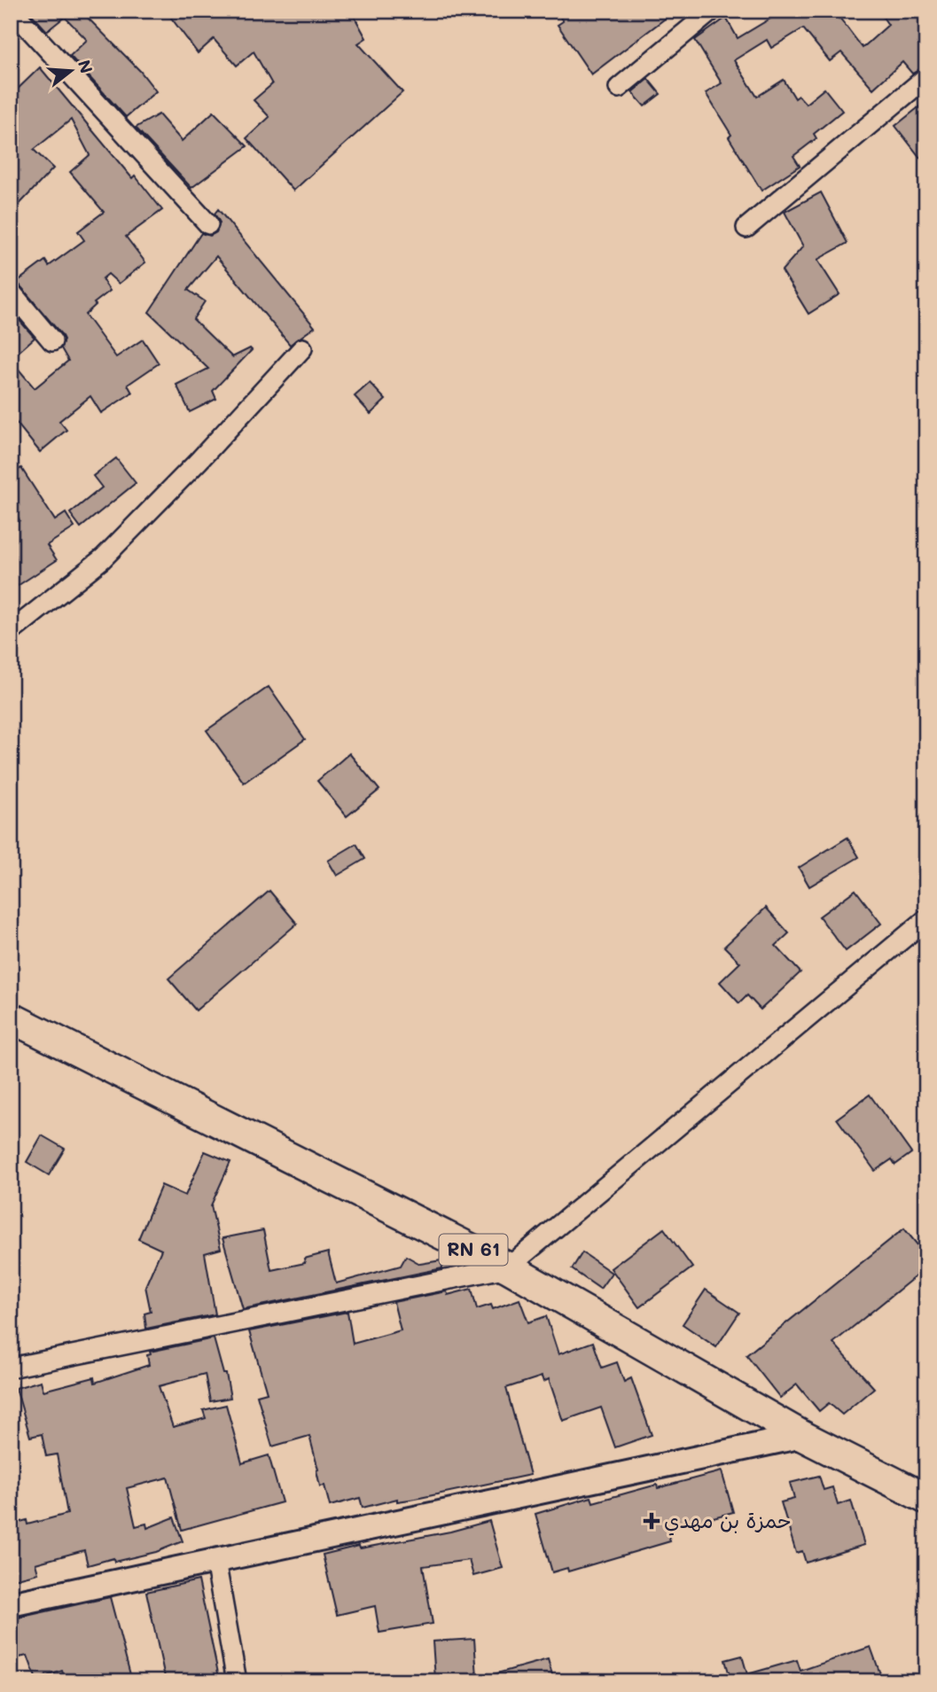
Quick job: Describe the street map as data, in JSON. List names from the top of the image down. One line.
{"streets":{"main road":["RN 61"]},"places":{"health":["حمزة بن مهدي"]},"north":"right"}
